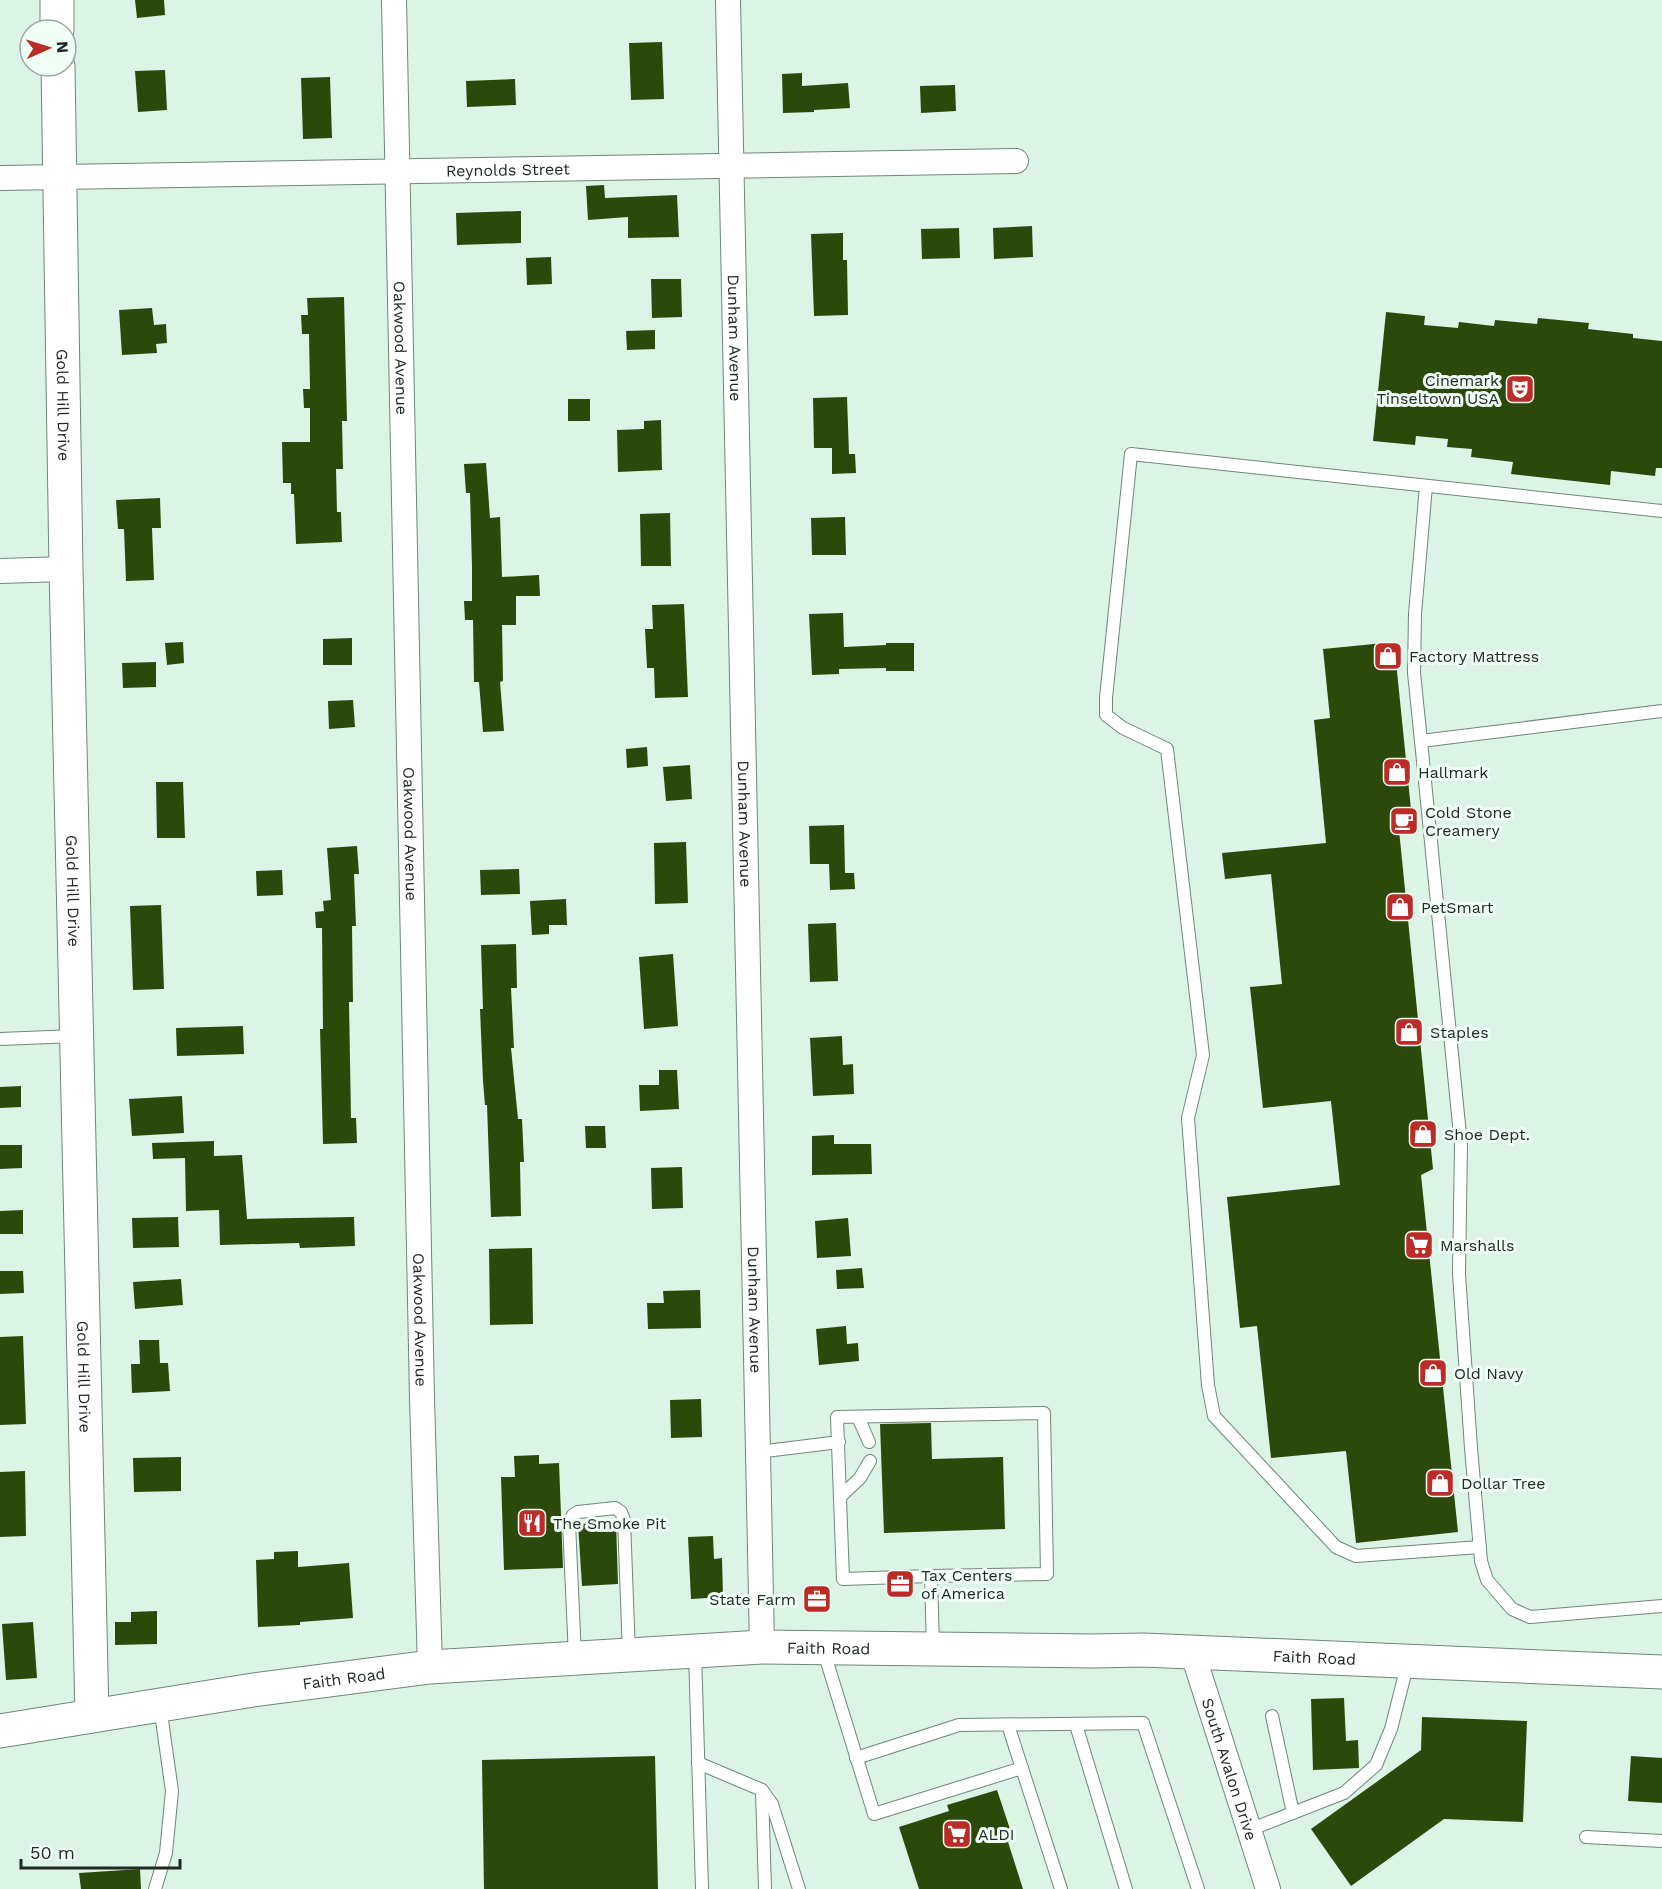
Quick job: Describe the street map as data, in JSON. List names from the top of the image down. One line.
{"streets":{"main road":["Gold Hill Drive","Faith Road"],"street":["Reynolds Street","Dunham Avenue","Oakwood Avenue","South Avalon Drive"]},"crossings":[["Reynolds Street","Dunham Avenue"],["Reynolds Street","Oakwood Avenue"],["Reynolds Street","Gold Hill Drive"],["Dunham Avenue","Faith Road"],["Oakwood Avenue","Faith Road"],["Gold Hill Drive","Faith Road"],["Faith Road","South Avalon Drive"]],"places":{"theatre":["Cinemark Tinseltown USA"],"shop":["Factory Mattress","Hallmark","PetSmart","Staples","Shoe Dept.","Old Navy","Dollar Tree"],"cafe":["Cold Stone Creamery"],"supermarket":["Marshalls","ALDI"],"restaurant":["The Smoke Pit"],"office":["Tax Centers of America","State Farm"]},"scale_bar":"50 m","north":"right"}
